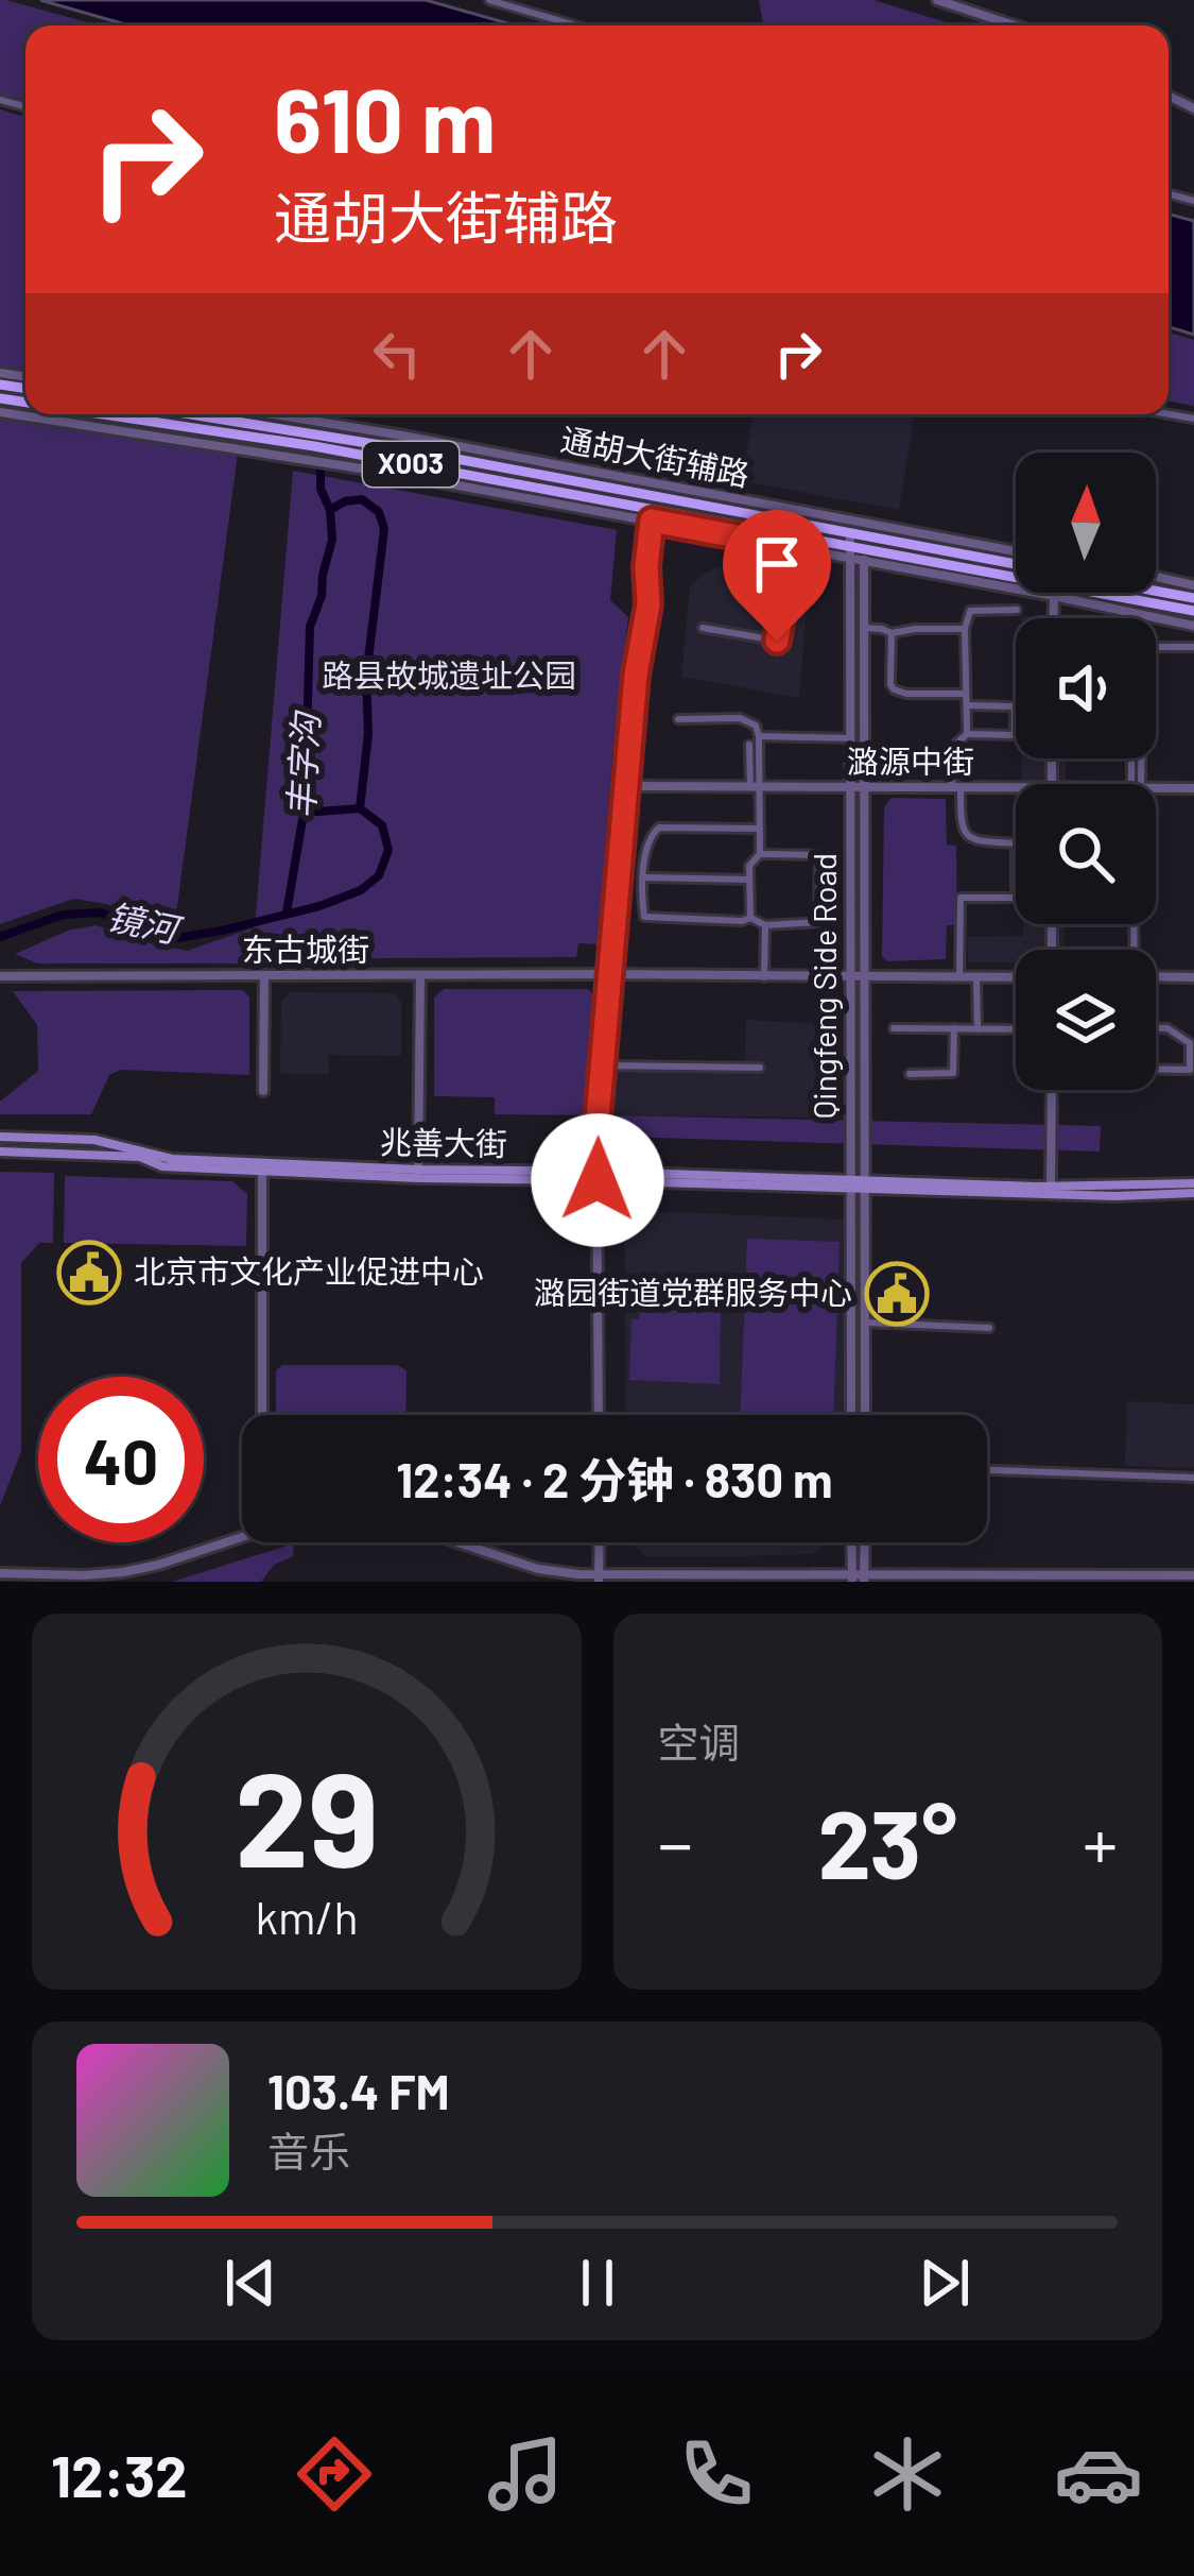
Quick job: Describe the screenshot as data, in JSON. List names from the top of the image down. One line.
{"streets":{"main road":["X003","兆善大街"],"street":["通胡大街辅路","潞源中街","东古城街","Qingfeng Side Road"]},"crossings":[["通胡大街辅路","X003"],["通胡大街辅路","Qingfeng Side Road"],["X003","Qingfeng Side Road"],["潞源中街","Qingfeng Side Road"],["东古城街","Qingfeng Side Road"],["Qingfeng Side Road","兆善大街"]],"water":["丰字沟","镜河"],"parks":["路县故城遗址公园"],"places":{"public building":["北京市文化产业促进中心","潞园街道党群服务中心"]},"north":"top","page":{"turn":["610 m","通胡大街辅路"],"limit":"40","trip":"12:34 · 2 分钟 · 830 m","tile":"空调","heat":["−","23°","+"],"song":["103.4 FM","音乐"],"tabs":"12:32","gauge":["29","km/h"]}}
